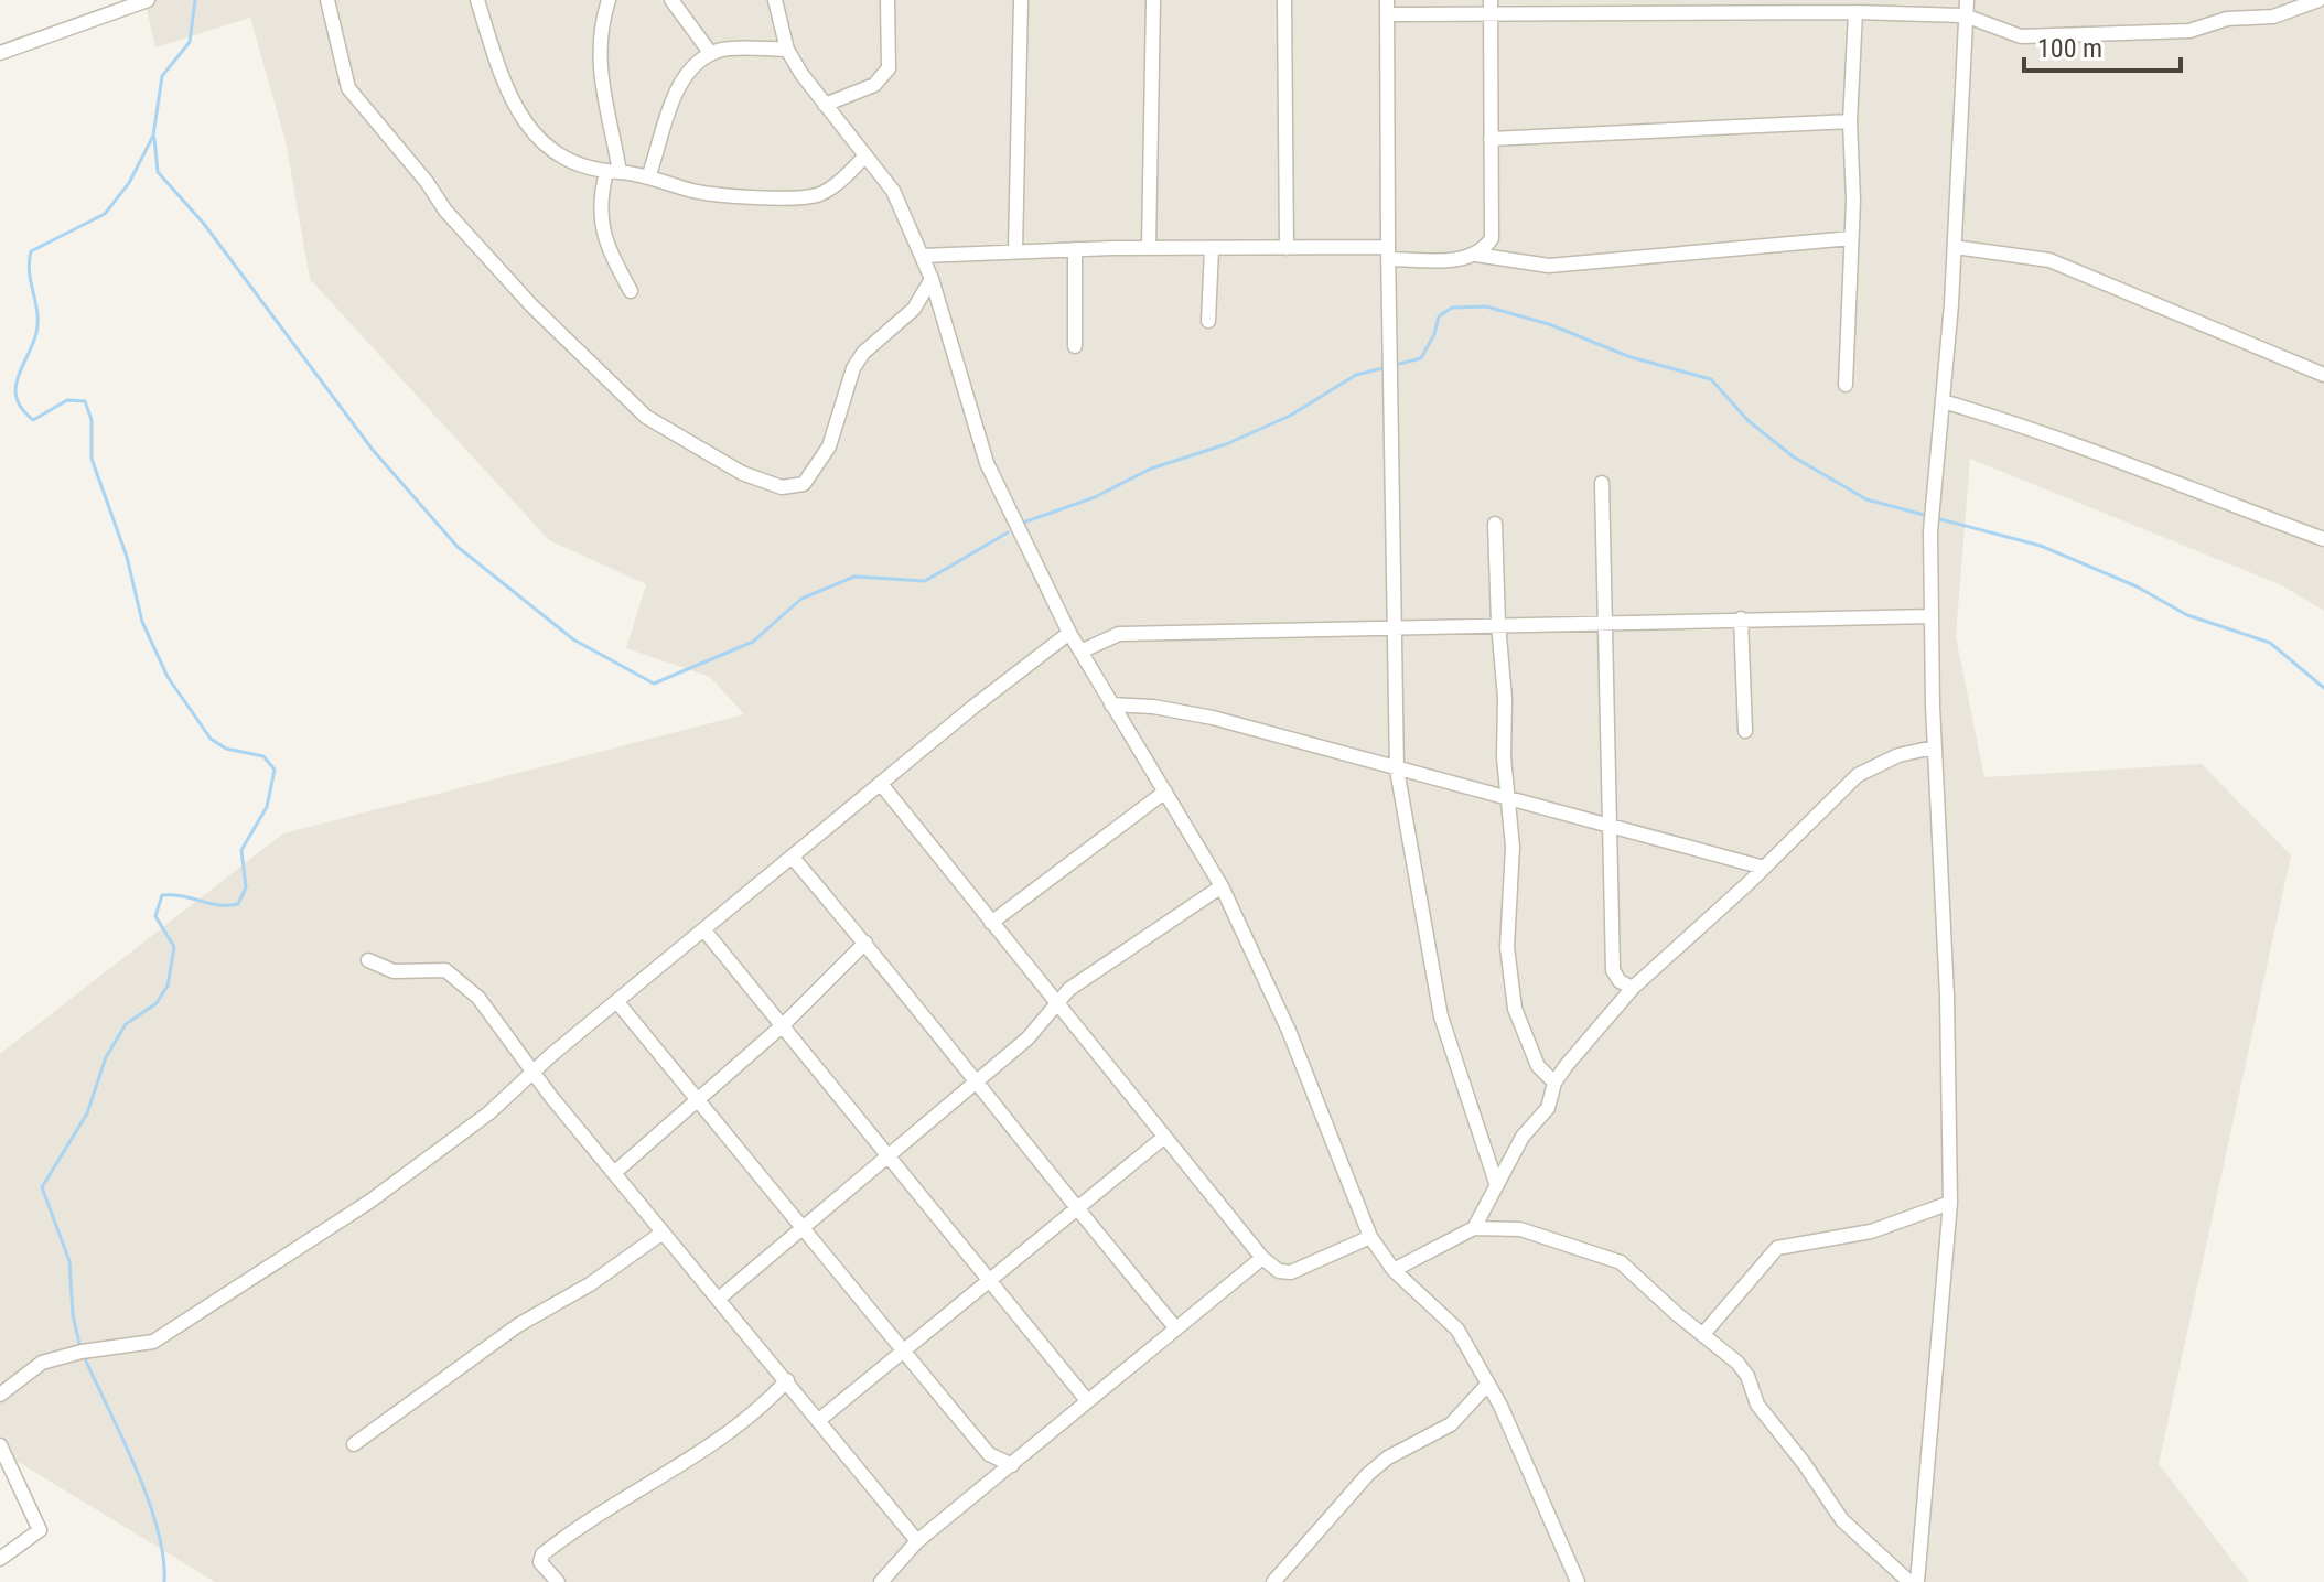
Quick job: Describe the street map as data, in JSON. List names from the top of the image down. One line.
{"scale_bar":"100 m"}
